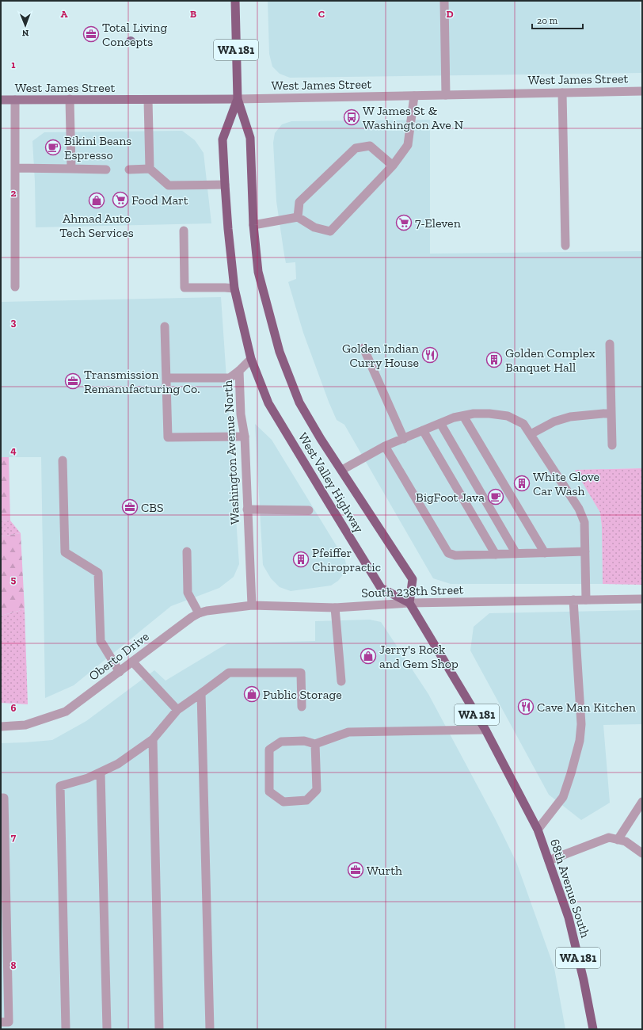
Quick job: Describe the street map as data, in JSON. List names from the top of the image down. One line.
{"streets":{"main road":["WA 181","West James Street","West Valley Highway","68th Avenue South"],"street":["Washington Avenue North","South 238th Street","Oberto Drive"]},"crossings":[["WA 181","West James Street"],["WA 181","West Valley Highway"],["WA 181","South 238th Street"],["WA 181","68th Avenue South"],["Washington Avenue North","West Valley Highway"],["Washington Avenue North","South 238th Street"],["Washington Avenue North","Oberto Drive"],["West Valley Highway","South 238th Street"],["South 238th Street","Oberto Drive"]],"places":{"office":["Total Living Concepts","Transmission Remanufacturing Co.","CBS","Wurth"],"bus stop":["W James St & Washington Ave N"],"cafe":["Bikini Beans Espresso","BigFoot Java"],"supermarket":["Food Mart","7-Eleven"],"shop":["Ahmad Auto Tech Services","Jerry's Rock and Gem Shop","Public Storage"],"restaurant":["Golden Indian Curry House","Cave Man Kitchen"],"building":["Golden Complex Banquet Hall","White Glove Car Wash","Pfeiffer Chiropractic"]},"scale_bar":"20 m","north":"bottom","grid":{"columns":["A","B","C","D"],"rows":["1","2","3","4","5","6","7","8"]}}
